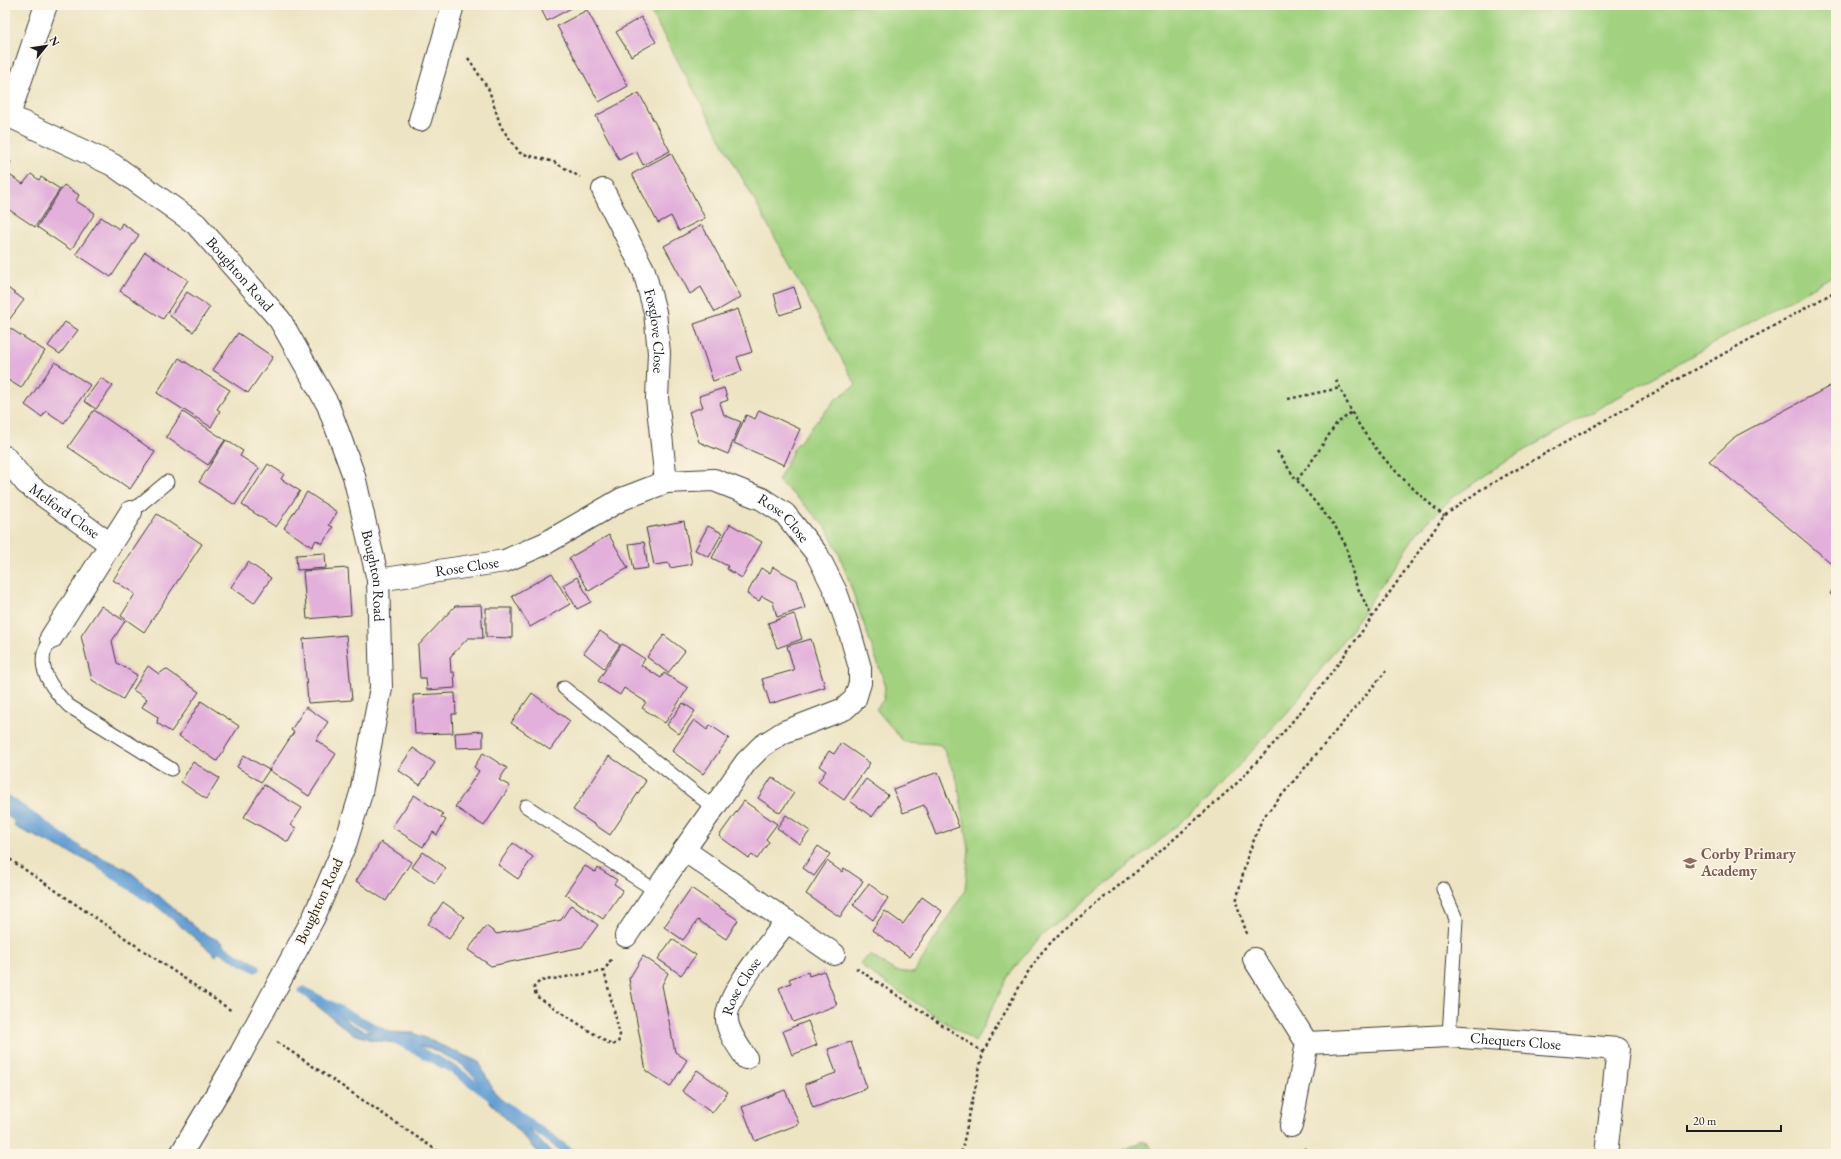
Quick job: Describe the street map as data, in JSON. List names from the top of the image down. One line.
{"streets":{"street":["Boughton Road","Foxglove Close","Melford Close","Rose Close","Chequers Close"]},"crossings":[["Boughton Road","Rose Close"],["Foxglove Close","Rose Close"]],"places":{"school or university":["Corby Primary Academy"]},"scale_bar":"20 m","north":"top right"}
